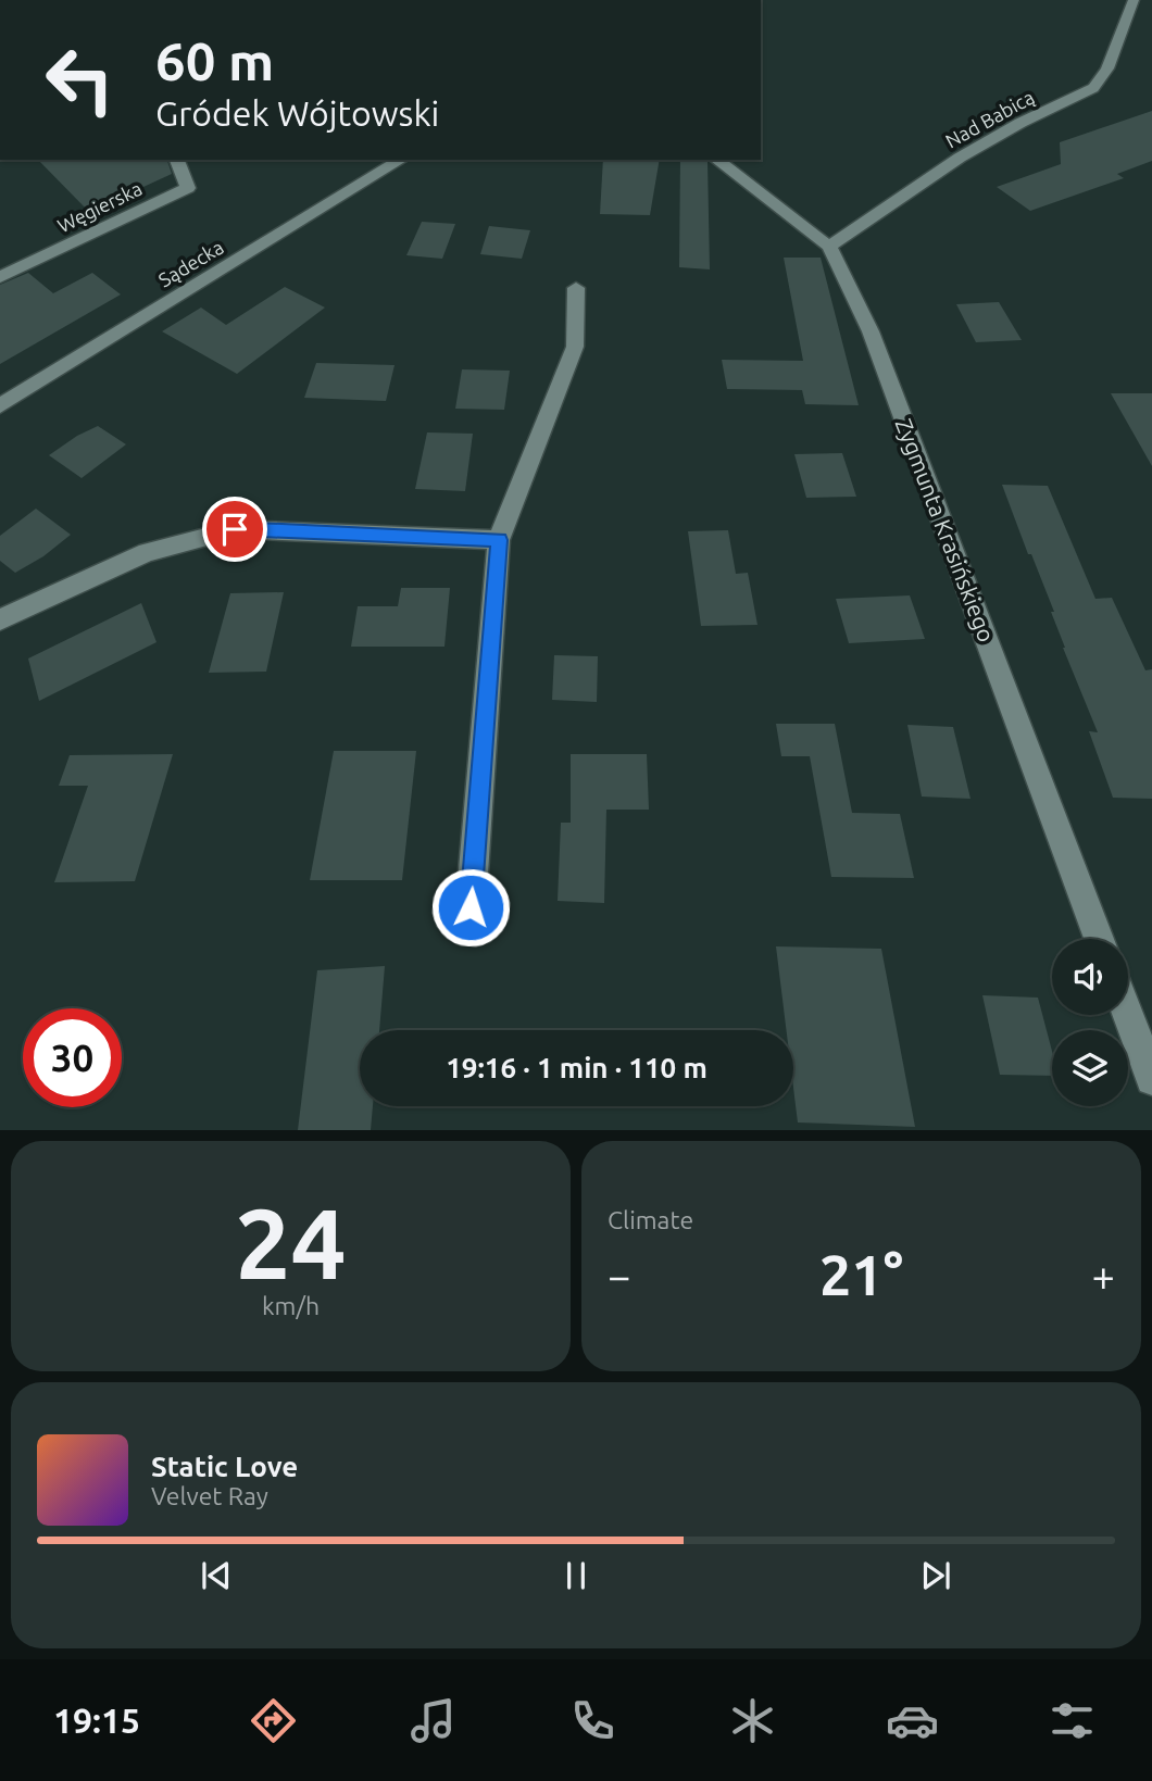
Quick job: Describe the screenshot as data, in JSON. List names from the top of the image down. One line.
{"streets":{"street":["Nad Babicą","Węgierska","Sądecka","Zygmunta Krasińskiego"]},"crossings":[["Nad Babicą","Zygmunta Krasińskiego"]],"page":{"turn":["60 m","Gródek Wójtowski"],"limit":"30","trip":"19:16 · 1 min · 110 m","tile":[["24","km/h"],"Climate"],"heat":["−","21°","+"],"song":["Static Love","Velvet Ray"],"tabs":"19:15"}}
